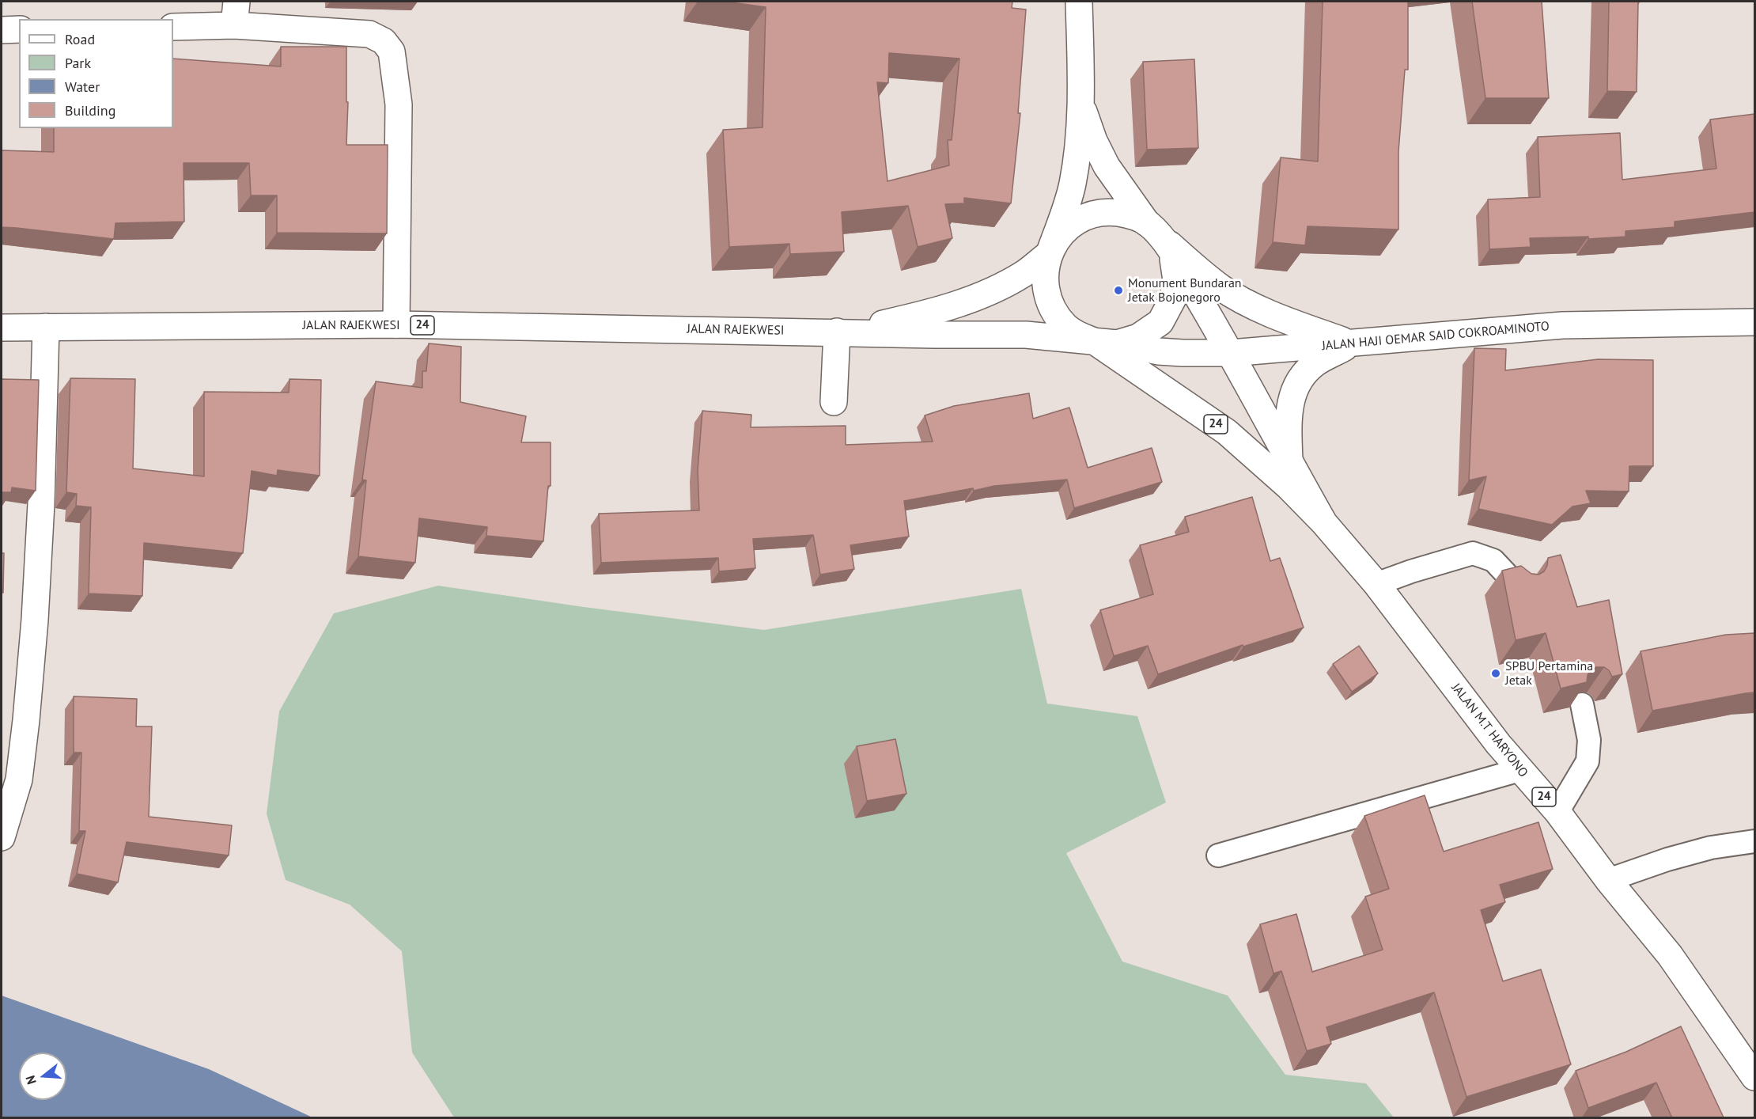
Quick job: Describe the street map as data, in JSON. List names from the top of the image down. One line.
{"streets":{"main road":["JALAN RAJEKWESI","24","JALAN HAJI OEMAR SAID COKROAMINOTO","JALAN M.T HARYONO"]},"crossings":[["JALAN RAJEKWESI","24"],["24","JALAN HAJI OEMAR SAID COKROAMINOTO"],["24","JALAN M.T HARYONO"]],"places":["Monument Bundaran Jetak Bojonegoro","SPBU Pertamina Jetak"],"legend":["Road","Park","Water","Building"],"north":"left"}
